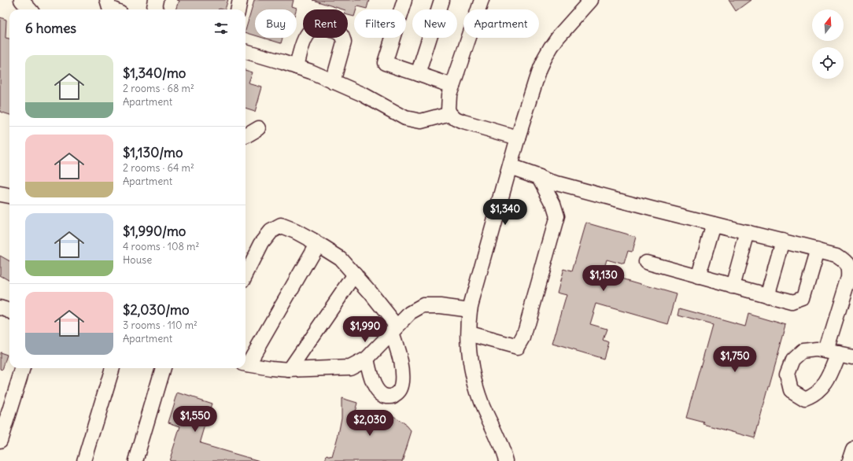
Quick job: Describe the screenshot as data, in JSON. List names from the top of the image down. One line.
{"north":"top","page":{"chip":["Buy","Rent","Filters","New","Apartment"],"heading":"6 homes","list":[{"name":"$1,340/mo","note":"2 rooms · 68 m² · Apartment"},{"name":"$1,130/mo","note":"2 rooms · 64 m² · Apartment"},{"name":"$1,990/mo","note":"4 rooms · 108 m² · House"},{"name":"$2,030/mo","note":"3 rooms · 110 m² · Apartment"}],"price":["$1,340","$1,130","$1,990","$1,750","$1,550","$2,030"]}}
